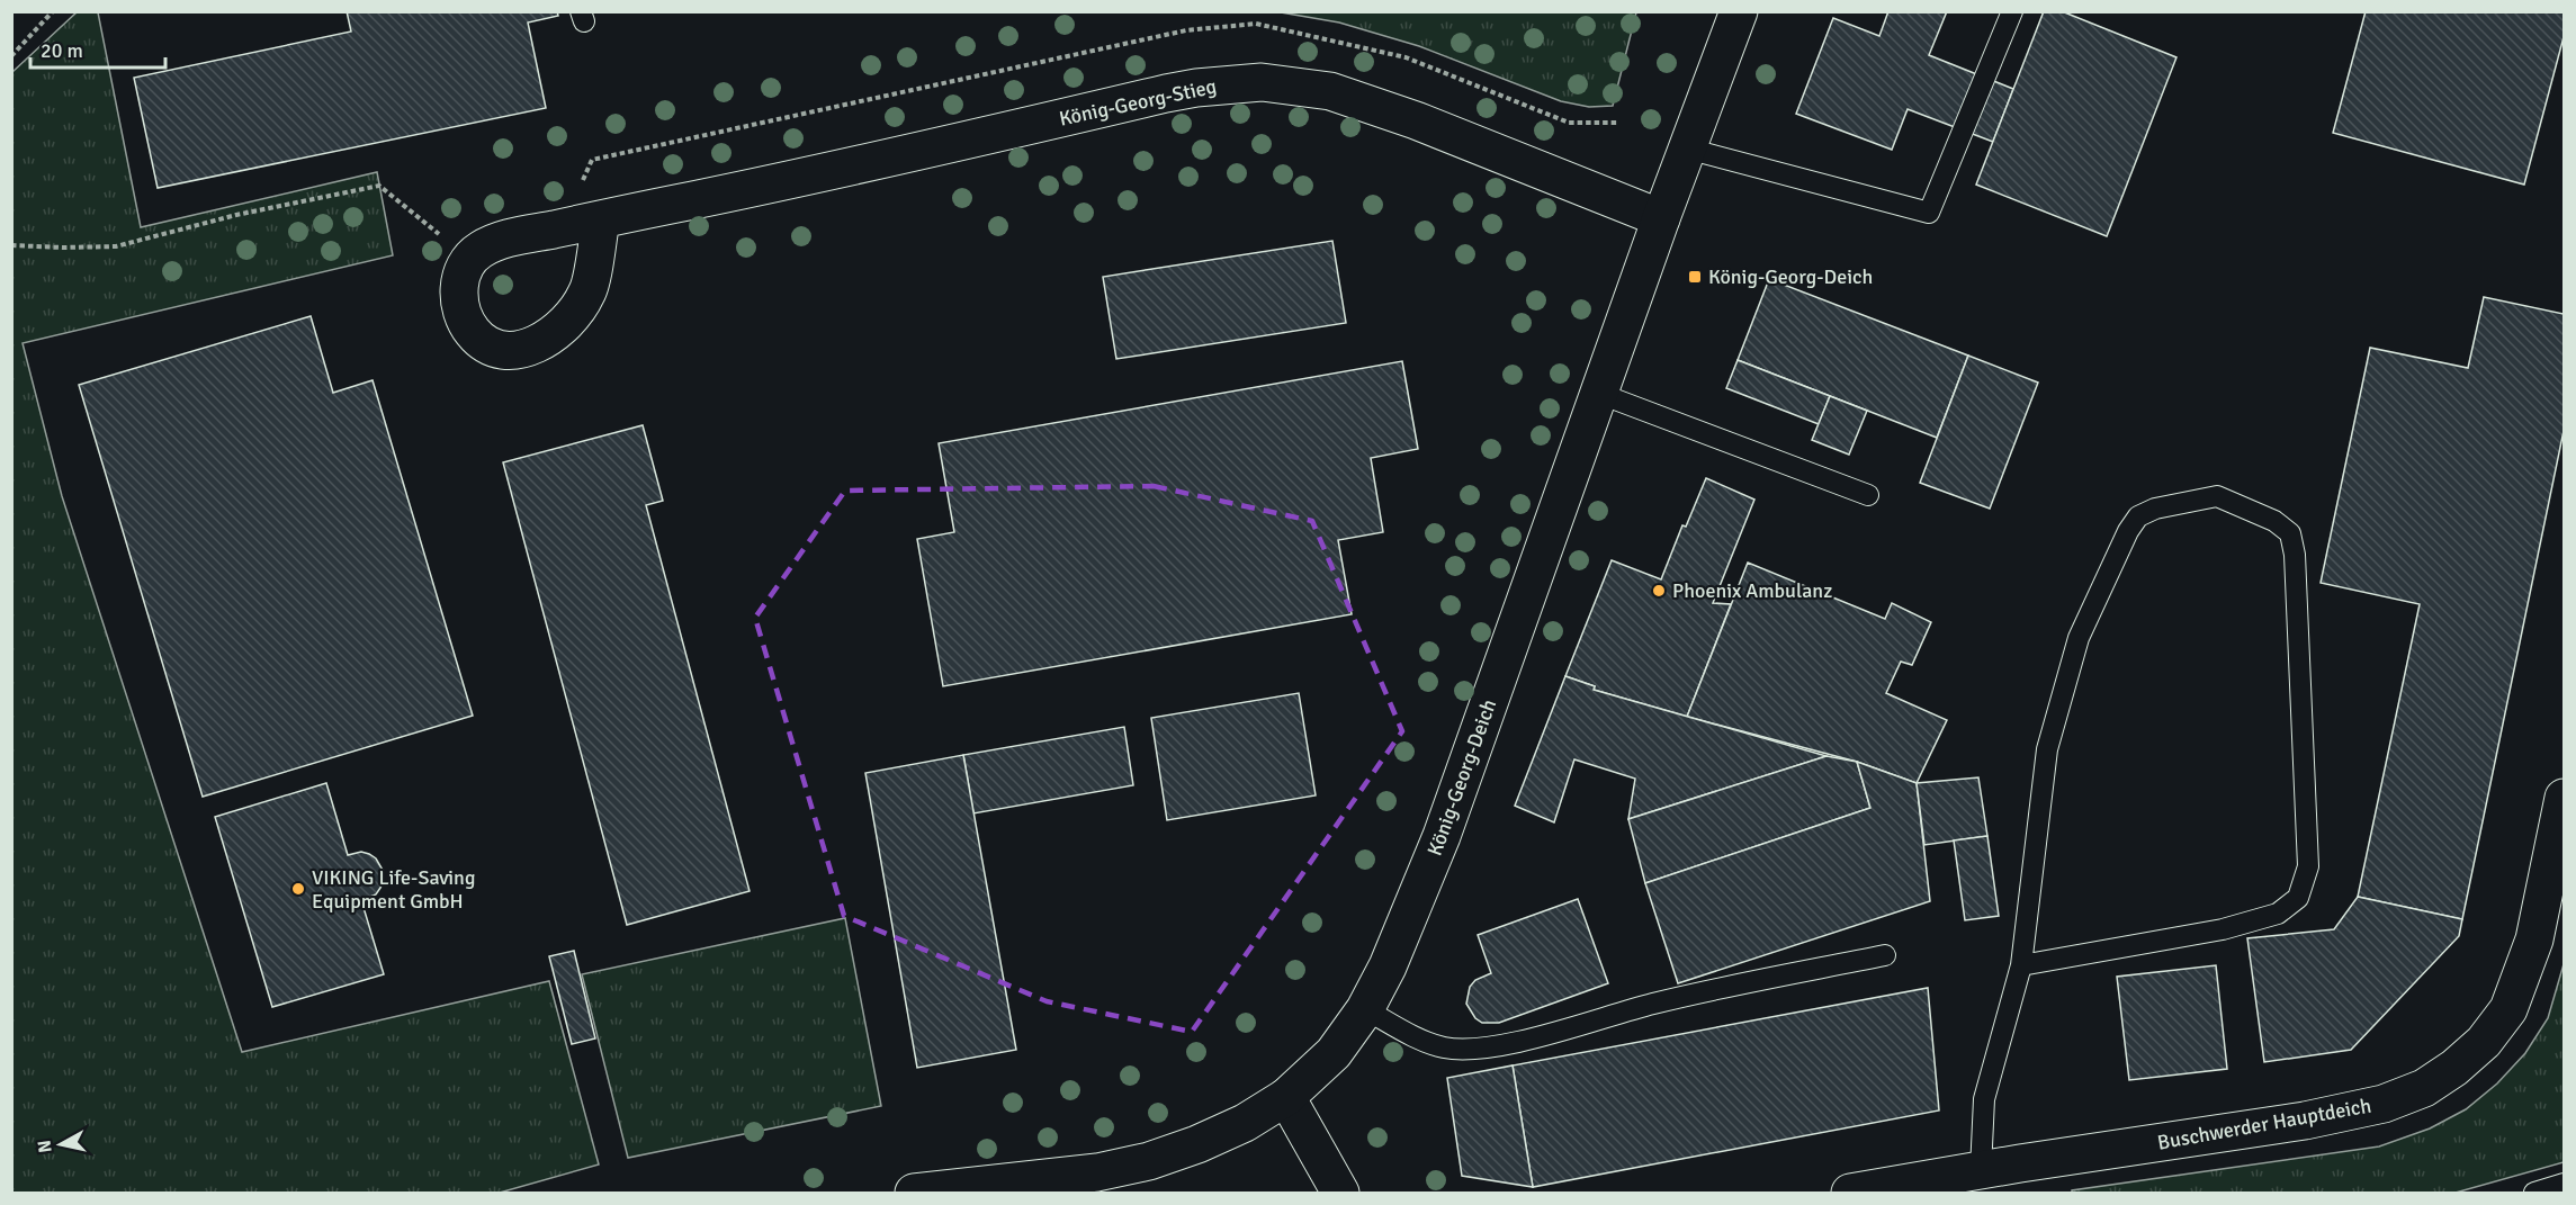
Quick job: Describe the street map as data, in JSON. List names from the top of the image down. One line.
{"streets":{"street":["König-Georg-Stieg","König-Georg-Deich","Buschwerder Hauptdeich"]},"crossings":[["König-Georg-Stieg","König-Georg-Deich"]],"places":{"transit":["König-Georg-Deich"],"other":["Phoenix Ambulanz","VIKING Life-Saving Equipment GmbH"]},"scale_bar":"20 m","north":"left"}
